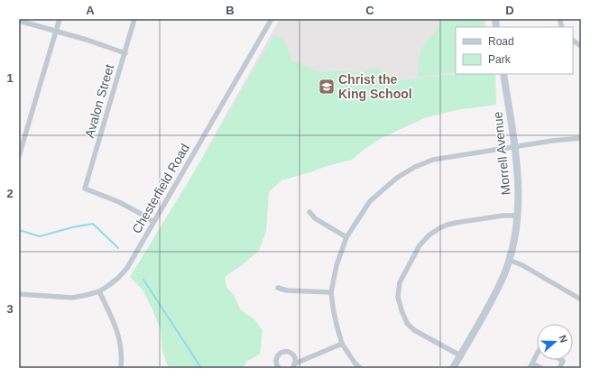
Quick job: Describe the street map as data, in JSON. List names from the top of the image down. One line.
{"streets":{"street":["Avalon Street","Morrell Avenue","Chesterfield Road"]},"crossings":[["Avalon Street","Chesterfield Road"]],"places":{"school or university":["Christ the King School"]},"legend":["Road","Park"],"north":"right","grid":{"columns":["A","B","C","D"],"rows":["1","2","3"]}}
